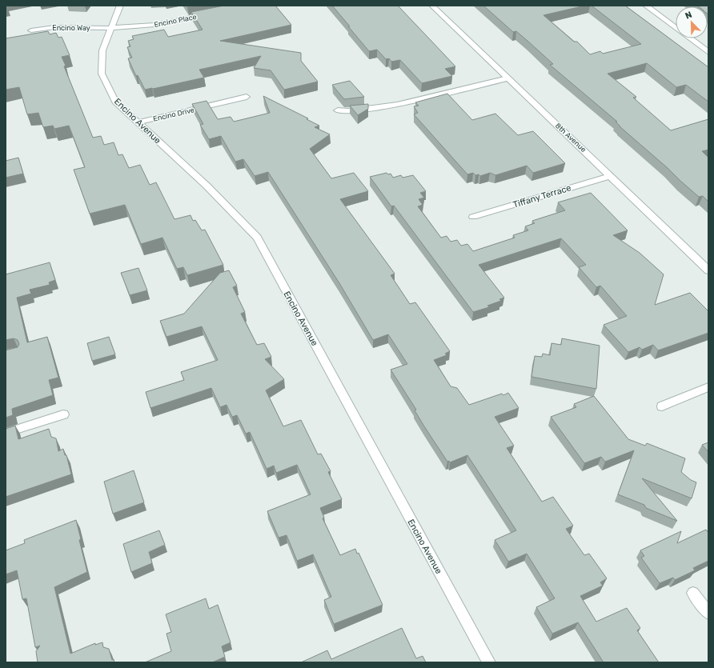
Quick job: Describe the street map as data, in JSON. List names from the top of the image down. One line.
{"streets":{"street":["Encino Place","Encino Way","Encino Drive","Encino Avenue","8th Avenue","Tiffany Terrace"]},"crossings":[["Encino Place","Encino Way"],["Encino Place","Encino Avenue"],["Encino Way","Encino Avenue"],["Encino Drive","Encino Avenue"],["8th Avenue","Tiffany Terrace"]],"north":"top left"}
